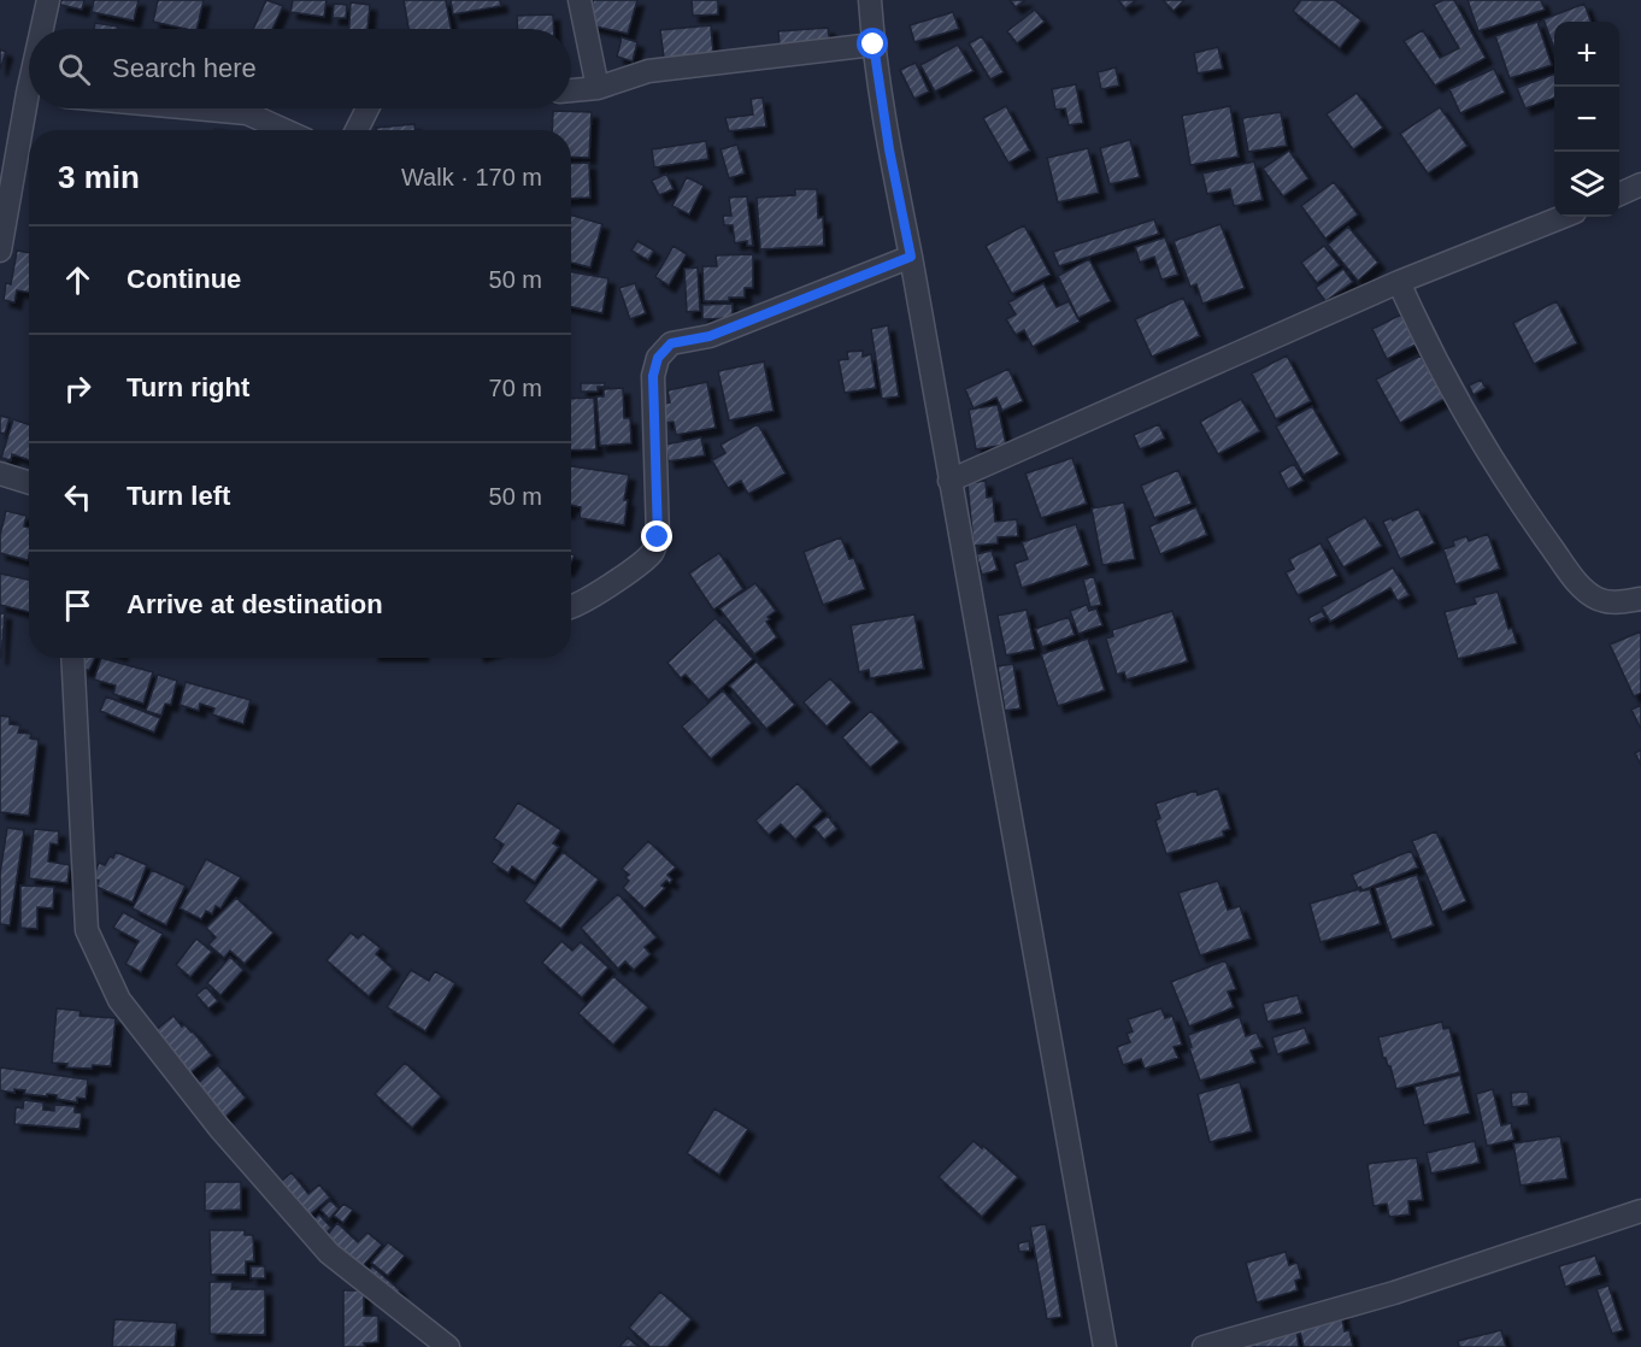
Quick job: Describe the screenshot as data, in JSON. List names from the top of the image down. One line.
{"page":{"map_buttons":["+","−"],"search":"Search here","heading":["3 min","Walk · 170 m"],"list":[["Continue","50 m"],["Turn right","70 m"],["Turn left","50 m"],"Arrive at destination"]}}
